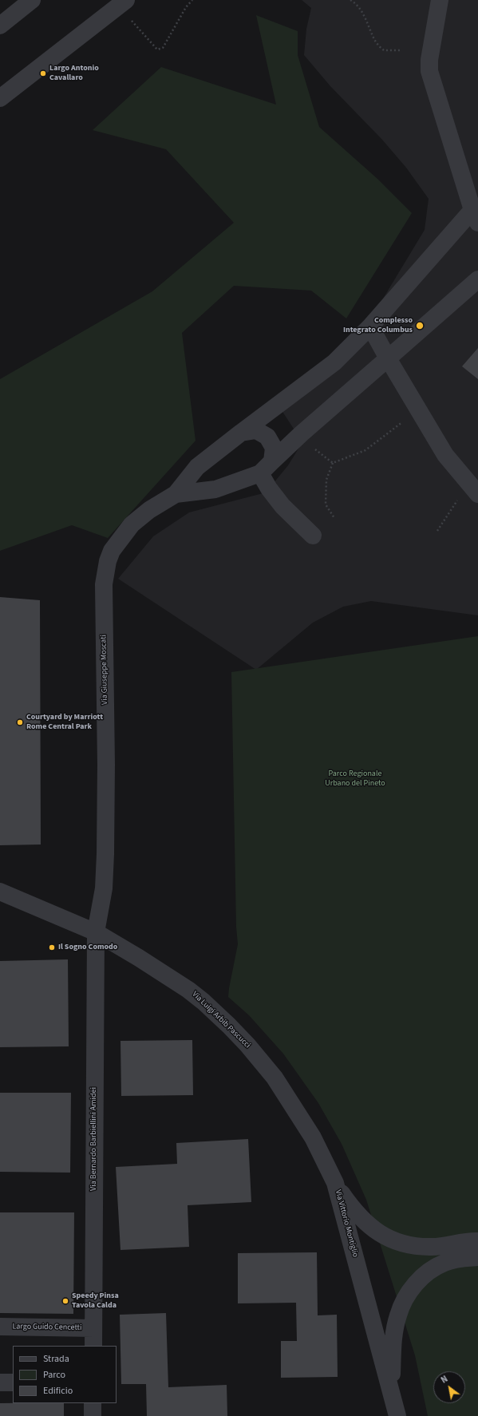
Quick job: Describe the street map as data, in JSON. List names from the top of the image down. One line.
{"streets":{"street":["Via Giuseppe Moscati","Via Luigi Arbib Pascucci","Via Bernardo Barbiellini Amidei","Via Vittorio Montiglio","Largo Guido Cencetti"]},"crossings":[["Via Giuseppe Moscati","Via Luigi Arbib Pascucci"],["Via Giuseppe Moscati","Via Bernardo Barbiellini Amidei"],["Via Luigi Arbib Pascucci","Via Bernardo Barbiellini Amidei"],["Via Luigi Arbib Pascucci","Via Vittorio Montiglio"],["Via Bernardo Barbiellini Amidei","Largo Guido Cencetti"]],"parks":["Parco Regionale Urbano del Pineto"],"places":["Largo Antonio Cavallaro","Complesso Integrato Columbus","Courtyard by Marriott Rome Central Park","Il Sogno Comodo","Speedy Pinsa Tavola Calda"],"legend":["Strada","Parco","Edificio"],"north":"top left"}
